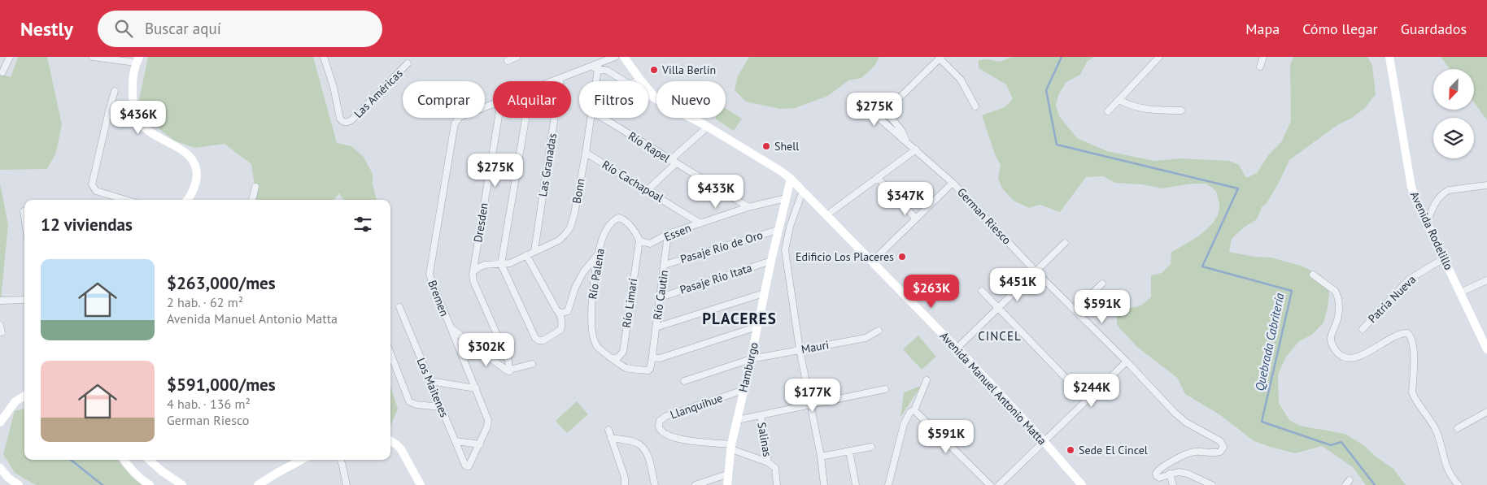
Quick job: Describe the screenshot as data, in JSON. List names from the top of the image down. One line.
{"streets":{"street":["Las Américas","Río Rapel","Las Granadas","Río Cachapoal","Bonn","German Riesco","Dresden","Avenida Rodelillo","Essen","Pasaje Río de Oro","Río Palena","Pasaje Río Itata","Río Cautin","Bremen","Patria Nueva","Río Limarí","Mauri","Hamburgo","Los Maitenes","Avenida Manuel Antonio Matta","Llanquihue","Salinas"]},"crossings":[["Río Rapel","Essen"],["Las Granadas","Bonn"],["Río Cachapoal","Bonn"],["Río Cachapoal","Essen"],["Bonn","Dresden"],["Dresden","Bremen"],["Avenida Rodelillo","Patria Nueva"],["Essen","Río Palena"],["Essen","Río Cautin"],["Essen","Río Limarí"],["Essen","Hamburgo"],["Pasaje Río de Oro","Río Cautin"],["Pasaje Río de Oro","Hamburgo"],["Río Palena","Río Cautin"],["Río Palena","Río Limarí"],["Pasaje Río Itata","Río Cautin"],["Pasaje Río Itata","Hamburgo"],["Mauri","Hamburgo"],["Hamburgo","Avenida Manuel Antonio Matta"],["Hamburgo","Llanquihue"]],"districts":["PLACERES","CINCEL"],"water":["Quebrada Cabritería"],"places":["Villa Berlín","Shell","Edificio Los Placeres","Sede El Cincel"],"north":"bottom left","page":{"header":"Nestly","search":"Buscar aquí","nav":["Mapa","Cómo llegar","Guardados"],"chip":["Comprar","Alquilar","Filtros","Nuevo"],"price":["$275K","$436K","$275K","$433K","$347K","$451K","$263K","$591K","$302K","$244K","$177K","$591K"],"heading":"12 viviendas","list":[{"name":"$263,000/mes","note":"2 hab. · 62 m² · Avenida Manuel Antonio Matta"},{"name":"$591,000/mes","note":"4 hab. · 136 m² · German Riesco"}]}}
